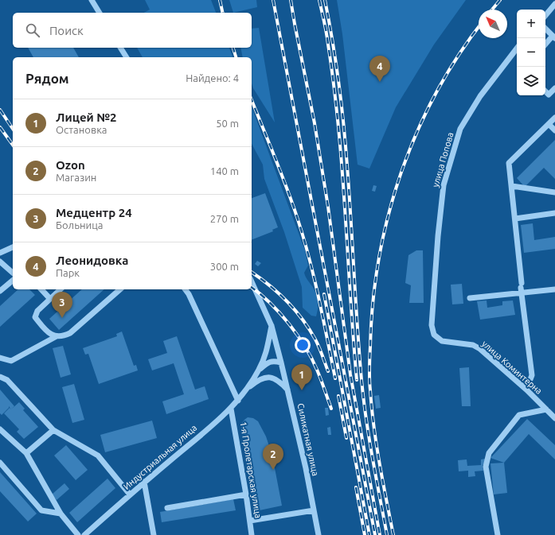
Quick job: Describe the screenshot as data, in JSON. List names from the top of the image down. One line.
{"streets":{"street":["улица Попова","улица Коминтерна","Силикатная улица","Индустриальная улица","1-я Пролетарская улица"]},"crossings":[["улица Попова","улица Коминтерна"],["Силикатная улица","Индустриальная улица"],["Индустриальная улица","1-я Пролетарская улица"]],"north":"top left","page":{"map_buttons":["+","−"],"search":"Поиск","pins":["4","3","1","2"],"heading":["Рядом","Найдено: 4"],"list":[{"mark":"1","name":"Лицей №2","note":"Остановка","value":"50 m"},{"mark":"2","name":"Ozon","note":"Магазин","value":"140 m"},{"mark":"3","name":"Медцентр 24","note":"Больница","value":"270 m"},{"mark":"4","name":"Леонидовка","note":"Парк","value":"300 m"}]}}
